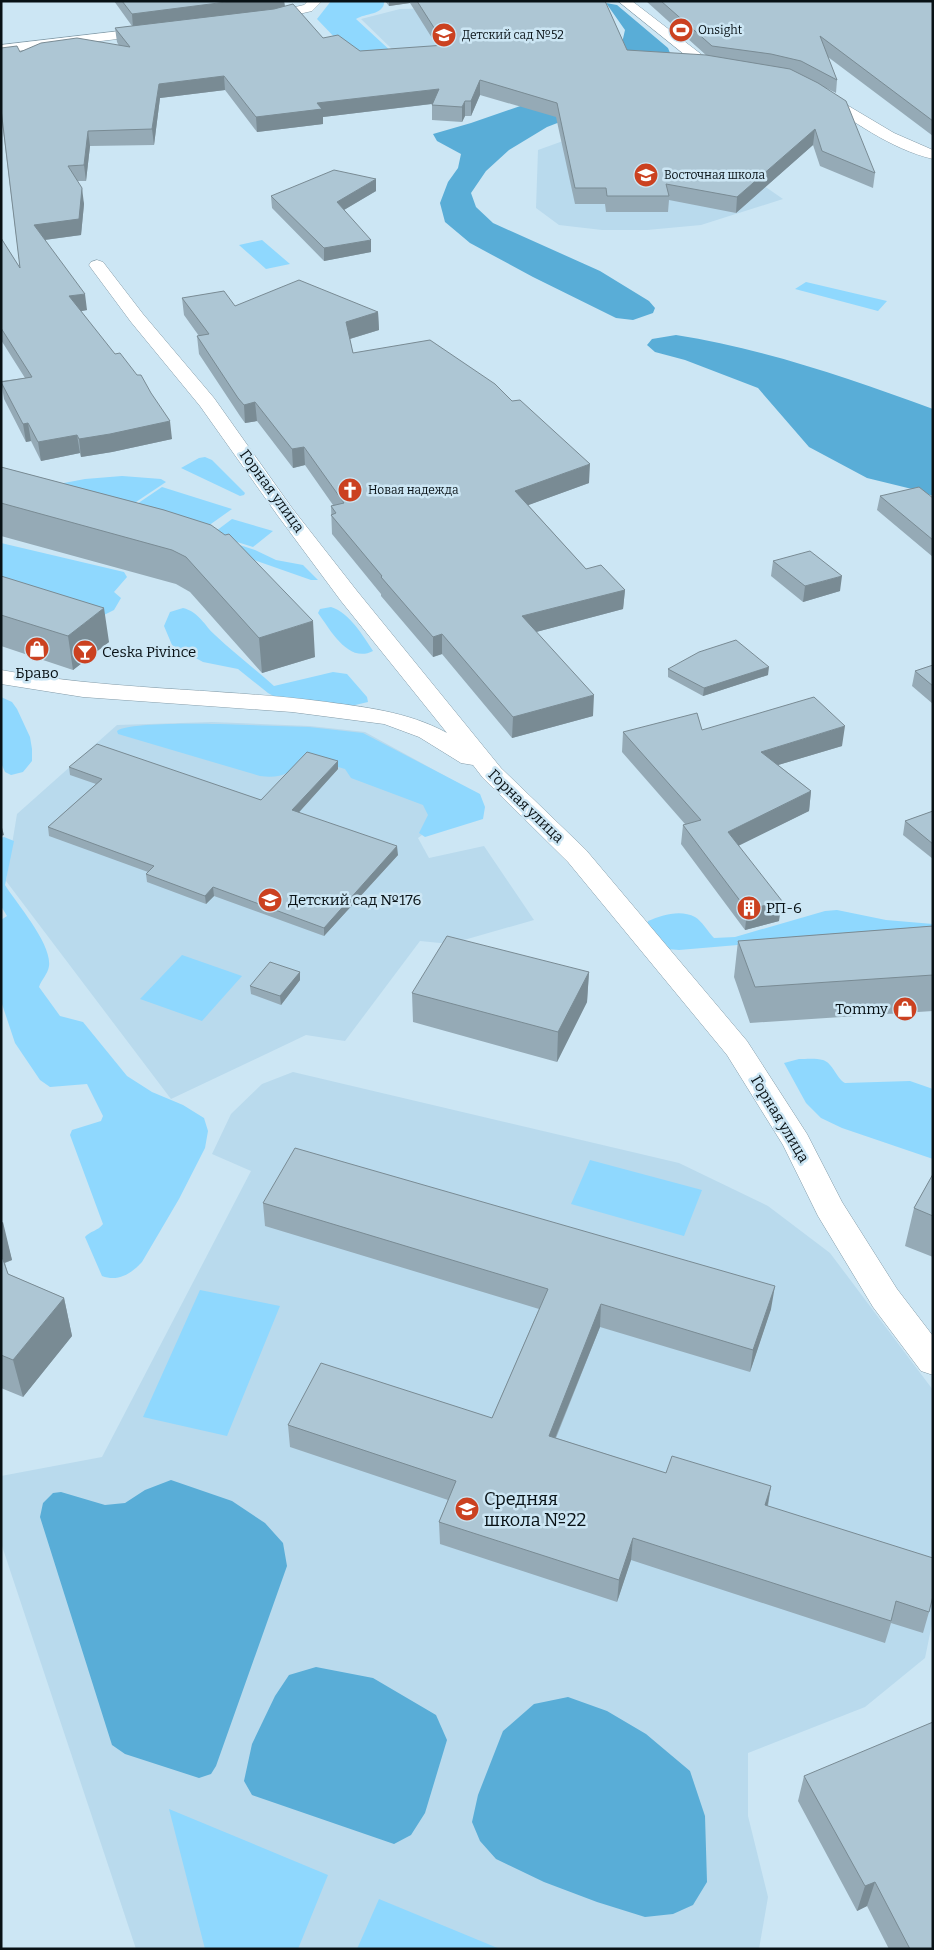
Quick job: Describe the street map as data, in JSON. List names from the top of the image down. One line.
{"streets":{"street":["Горная улица"]},"places":{"sports":["Onsight"],"school or university":["Детский сад №52","Восточная школа","Детский сад №176","Средняя школа №22"],"church":["Новая надежда"],"shop":["Браво","Tommy"],"bar":["Ceska Pivince"],"building":["РП-6"]}}
